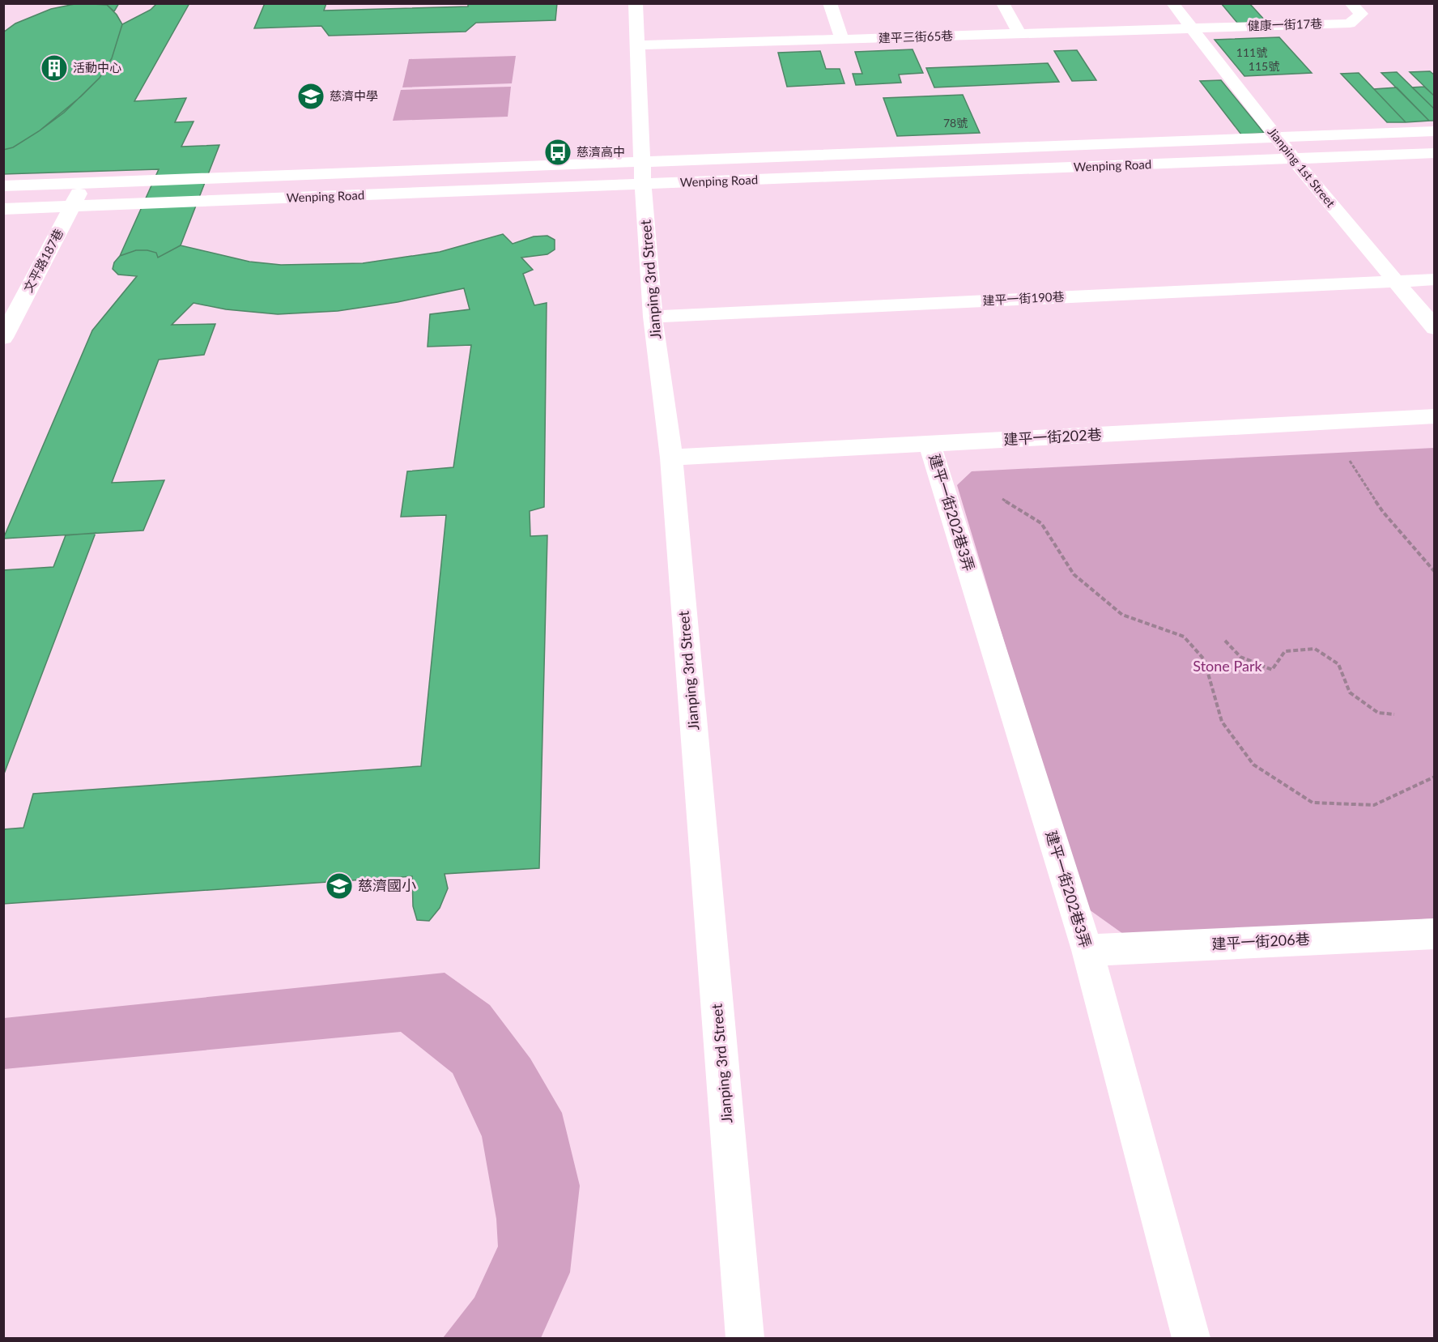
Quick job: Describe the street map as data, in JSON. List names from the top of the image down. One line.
{"streets":{"street":["健康一街17巷","建平三街65巷","Wenping Road","Jianping 1st Street","文平路187巷","Jianping 3rd Street","建平一街190巷","建平一街202巷","建平一街202巷3弄","建平一街206巷"]},"crossings":[["健康一街17巷","建平三街65巷"],["健康一街17巷","Jianping 1st Street"],["建平三街65巷","Jianping 1st Street"],["建平三街65巷","Jianping 3rd Street"],["Wenping Road","Jianping 1st Street"],["Wenping Road","文平路187巷"],["Wenping Road","Jianping 3rd Street"],["Jianping 1st Street","建平一街190巷"],["Jianping 3rd Street","建平一街190巷"],["Jianping 3rd Street","建平一街202巷"],["建平一街202巷","建平一街202巷3弄"],["建平一街202巷3弄","建平一街206巷"]],"parks":["Stone Park"],"places":{"building":["活動中心"],"school or university":["慈濟中學","慈濟國小"],"bus stop":["慈濟高中"]},"house_numbers":["111號","115號","78號"]}
